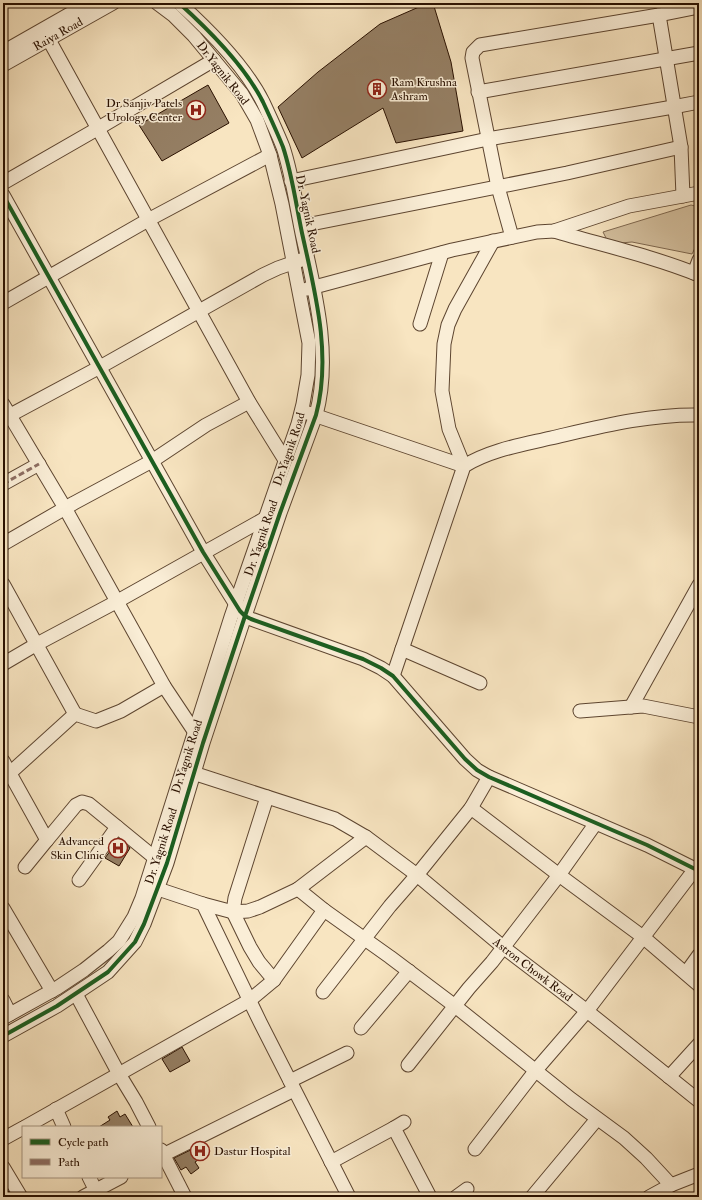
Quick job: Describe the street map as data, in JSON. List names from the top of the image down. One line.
{"streets":{"street":["Raiya Road","Dr.Yagnik Road","Dr. Yagnik Road","Astron Chowk Road"]},"crossings":[["Dr.Yagnik Road","Dr. Yagnik Road"],["Dr.Yagnik Road","Astron Chowk Road"],["Dr. Yagnik Road","Astron Chowk Road"]],"places":{"building":["Ram Krushna Ashram"],"hospital":["Dr Sanjiv Patels Urology Center","Advanced Skin Clinic","Dastur Hospital"]},"legend":["Cycle path","Path"]}
